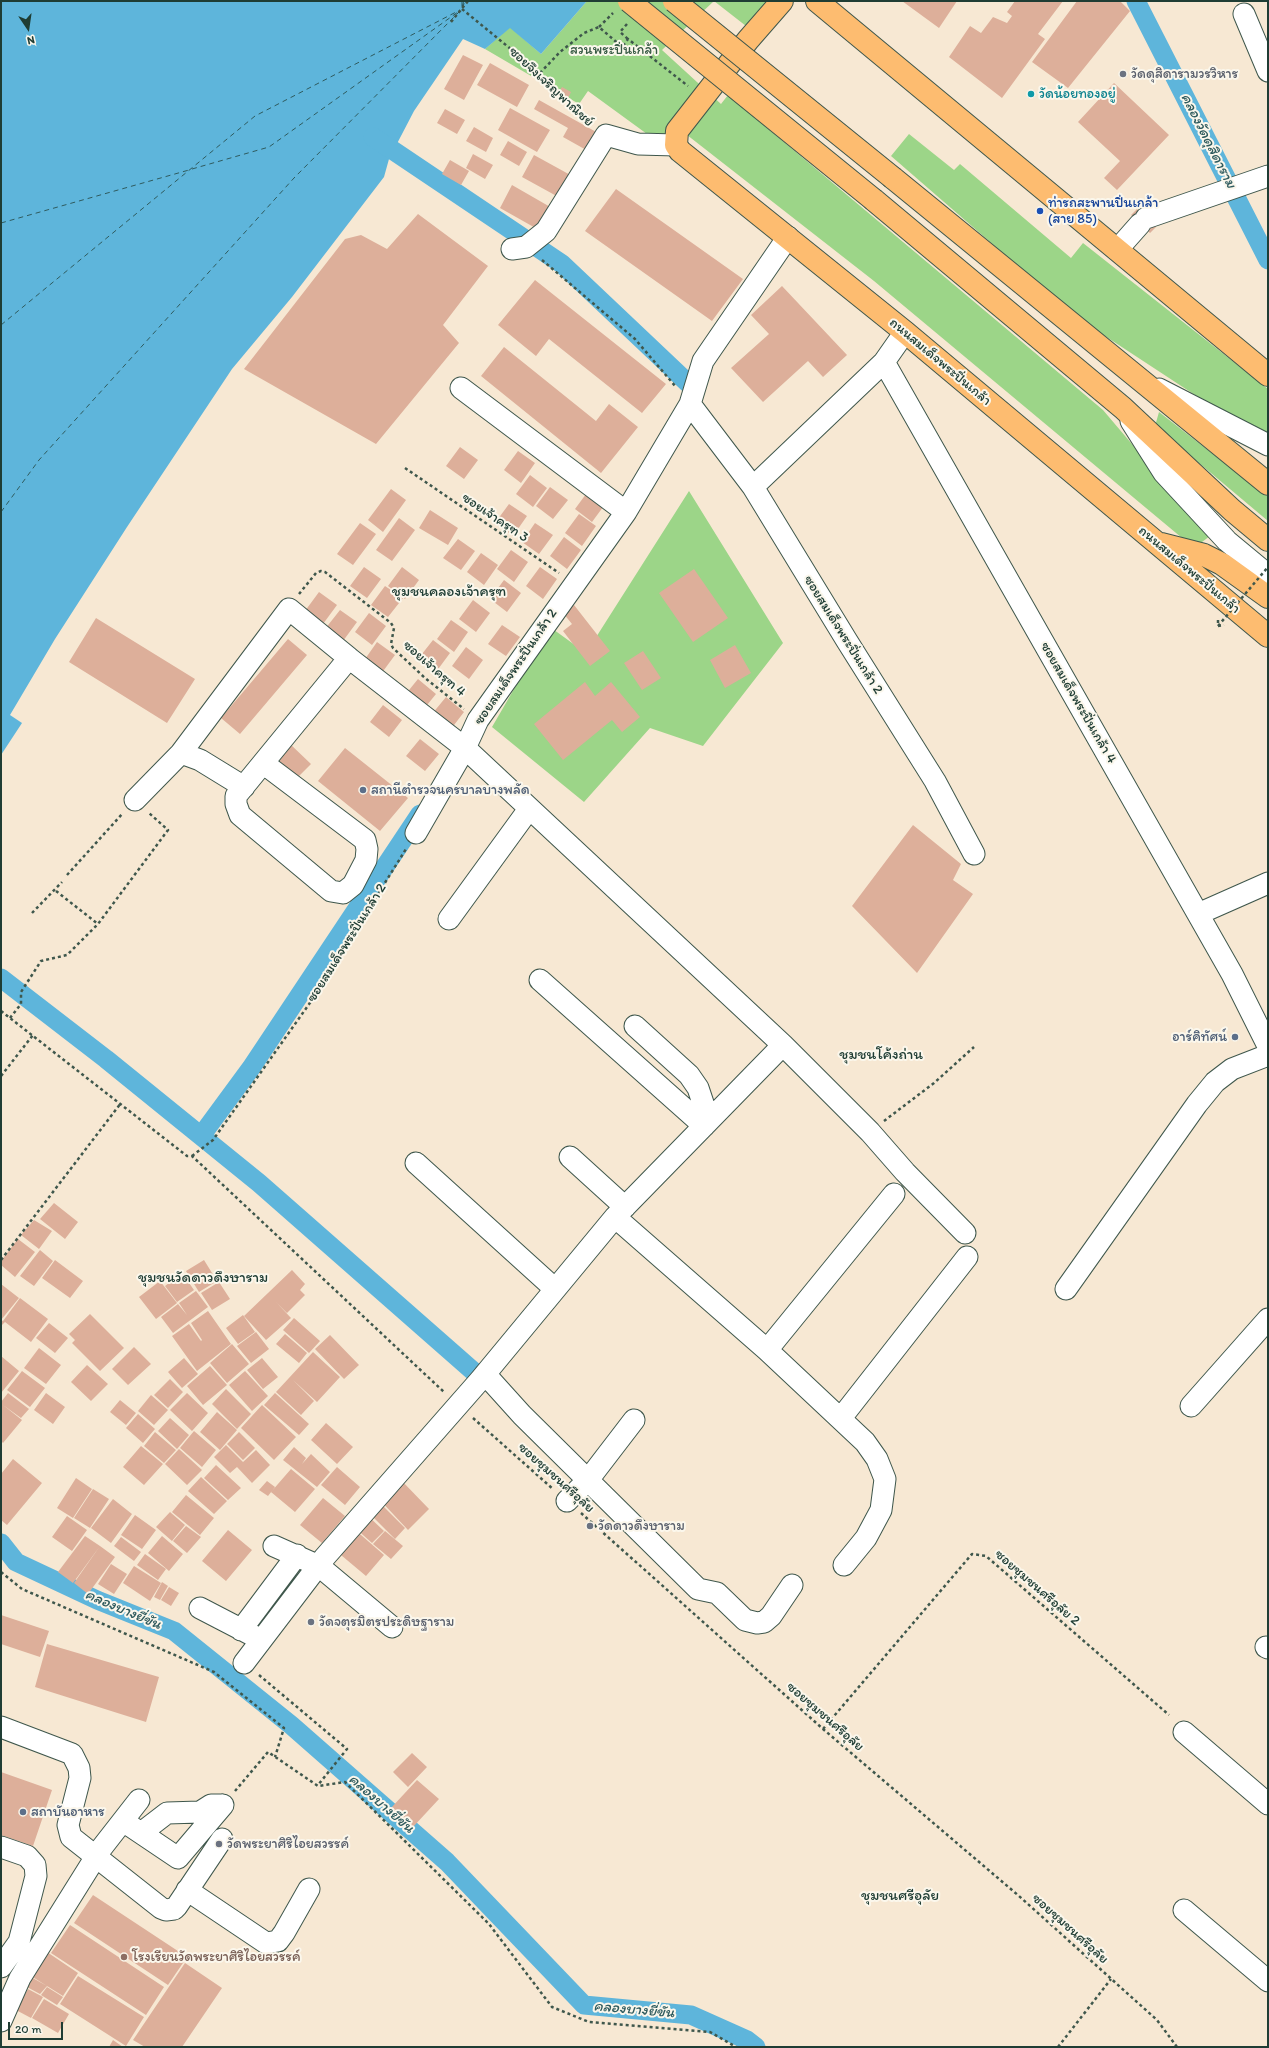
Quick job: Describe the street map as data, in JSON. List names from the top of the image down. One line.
{"streets":{"main road":["ถนนสมเด็จพระปิ่นเกล้า"],"street":["ซอยจึงเจริญพาณิชย์","ซอยสมเด็จพระปิ่นเกล้า 2","ซอยสมเด็จพระปิ่นเกล้า 4"],"path":["ซอยเจ้าครุฑ 3","ซอยเจ้าครุฑ 4","ซอยชุมชนศรีอุลัย","ซอยชุมชนศรีอุลัย 2"]},"crossings":[["ซอยจึงเจริญพาณิชย์","ถนนสมเด็จพระปิ่นเกล้า"],["ซอยเจ้าครุฑ 3","ซอยสมเด็จพระปิ่นเกล้า 2"],["ซอยสมเด็จพระปิ่นเกล้า 2","ซอยเจ้าครุฑ 4"],["ซอยสมเด็จพระปิ่นเกล้า 2","ซอยชุมชนศรีอุลัย"],["ซอยชุมชนศรีอุลัย","ซอยชุมชนศรีอุลัย 2"]],"districts":["ชุมชนคลองเจ้าครุฑ","ชุมชนโค้งถ่าน","ชุมชนวัดดาวดึงษาราม","ชุมชนศรีอุลัย"],"water":["คลองวัดดุสิดาราม","คลองบางยี่ขัน"],"parks":["สวนพระปิ่นเกล้า"],"places":["วัดดุสิดารามวรวิหาร","วัดน้อยทองอยู่","ท่ารถสะพานปิ่นเกล้า (สาย 85)","สถานีตำรวจนครบาลบางพลัด","อาร์คิทัศน์","วัดดาวดึงษาราม","วัดจตุรมิตรประดิษฐาราม","สถาบันอาหาร","วัดพระยาศิริไอยสวรรค์","โรงเรียนวัดพระยาศิริไอยสวรรค์"],"scale_bar":"20 m","north":"bottom"}
